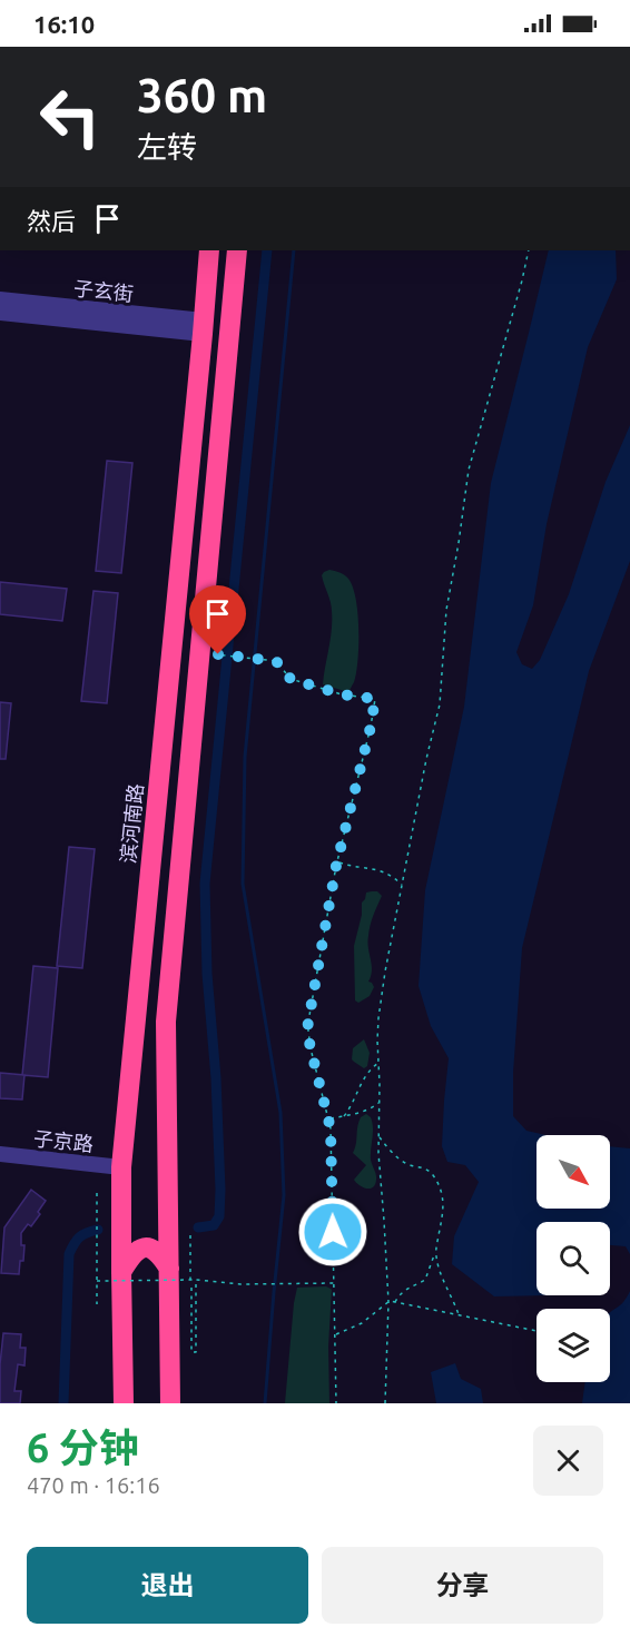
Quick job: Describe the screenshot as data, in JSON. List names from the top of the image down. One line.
{"streets":{"highway":["滨河南路"],"street":["子玄街","子京路"]},"crossings":[["子玄街","滨河南路"],["滨河南路","子京路"]],"north":"bottom right","page":{"status":"16:10","turn":["360 m","左转"],"then":"然后","heading":["6 分钟","470 m · 16:16"],"buttons":["退出","分享"]}}
